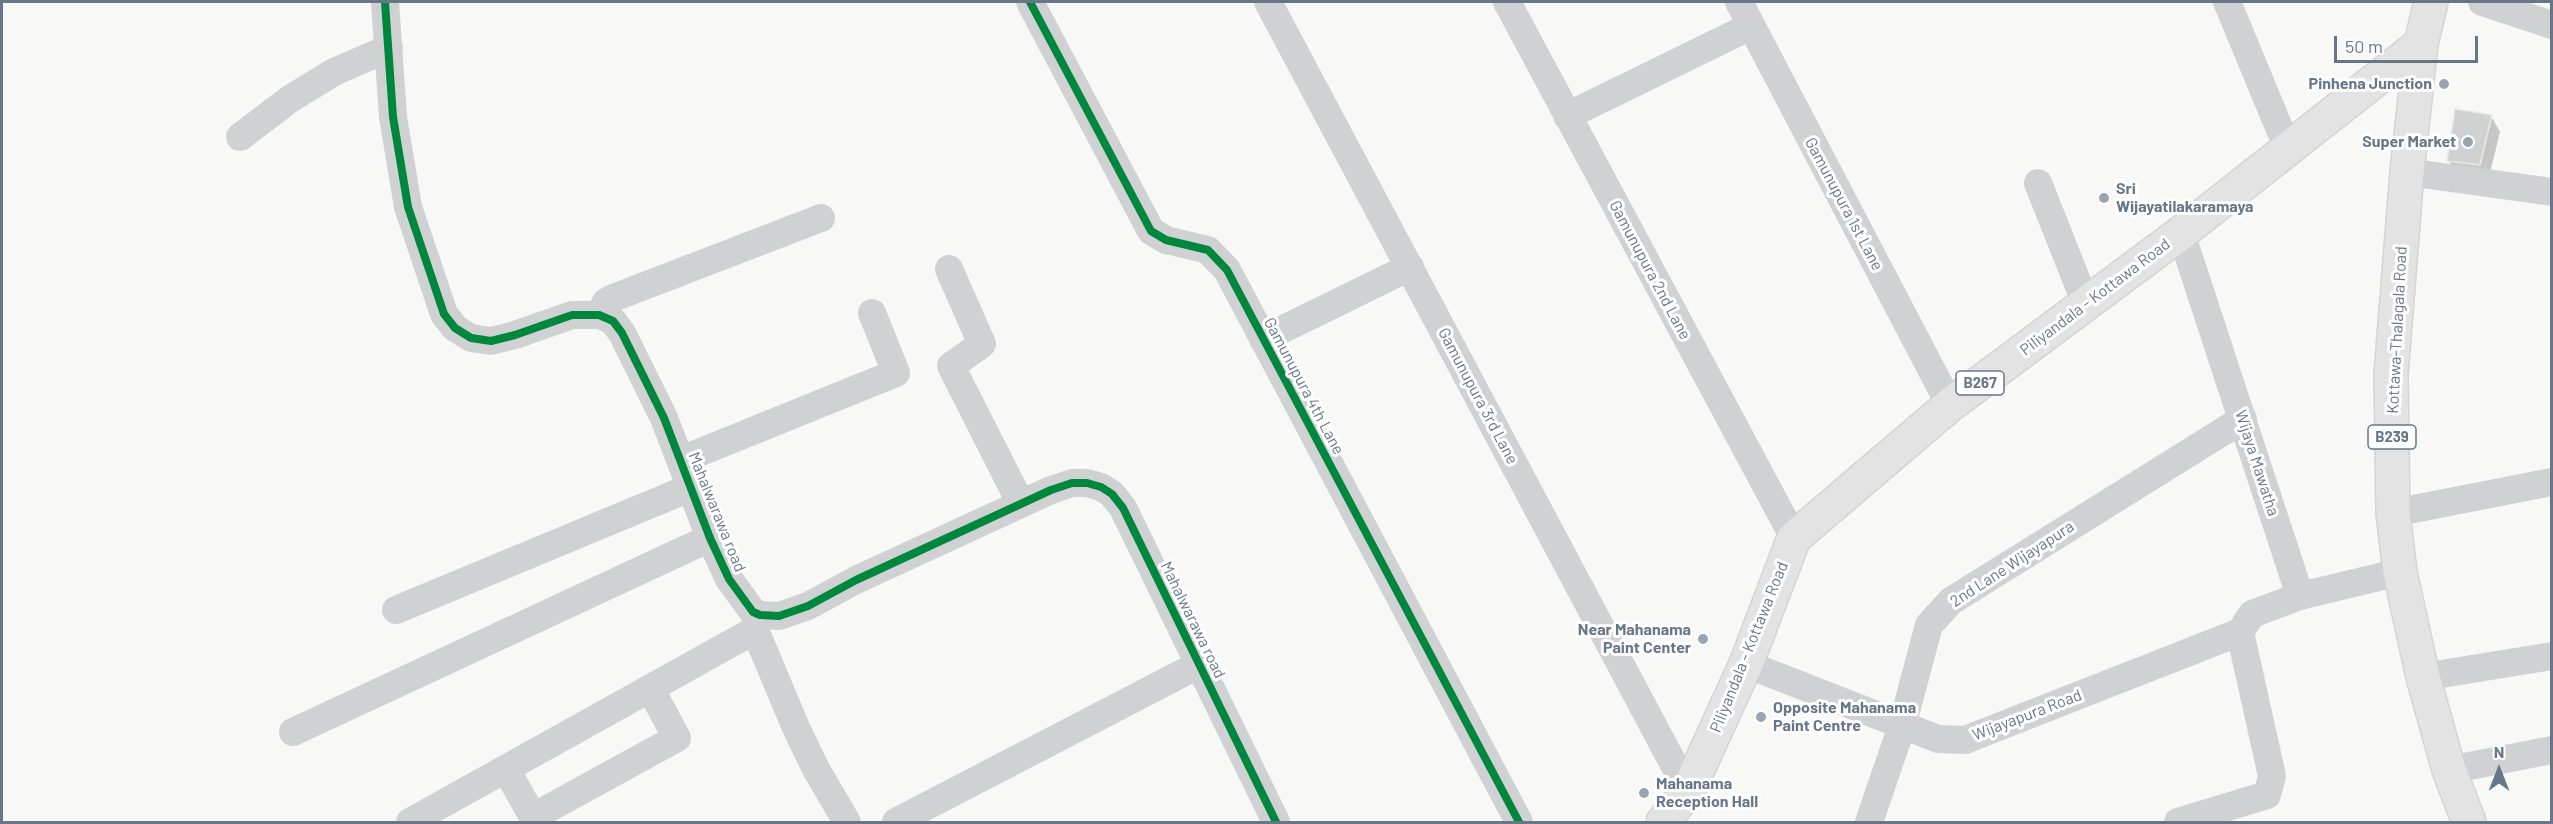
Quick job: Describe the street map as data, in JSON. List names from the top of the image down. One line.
{"streets":{"main road":["Piliyandala - Kottawa Road","Kottawa-Thalagala Road","B267","B239"],"street":["Gamunupura 1st Lane","Gamunupura 2nd Lane","Gamunupura 4th Lane","Gamunupura 3rd Lane","Wijaya Mawatha","Mahalwarawa road","2nd Lane Wijayapura","Wijayapura Road"]},"crossings":[["Gamunupura 1st Lane","Piliyandala - Kottawa Road"],["Gamunupura 2nd Lane","Piliyandala - Kottawa Road"],["Piliyandala - Kottawa Road","Kottawa-Thalagala Road"],["Piliyandala - Kottawa Road","Gamunupura 3rd Lane"],["Piliyandala - Kottawa Road","B239"],["Piliyandala - Kottawa Road","Wijaya Mawatha"],["Piliyandala - Kottawa Road","Wijayapura Road"],["Kottawa-Thalagala Road","B239"],["Wijaya Mawatha","2nd Lane Wijayapura"],["2nd Lane Wijayapura","Wijayapura Road"]],"places":["Pinhena Junction","Super Market","Sri Wijayatilakaramaya","Near Mahanama Paint Center","Opposite Mahanama Paint Centre","Mahanama Reception Hall"],"scale_bar":"50 m","north":"top"}
